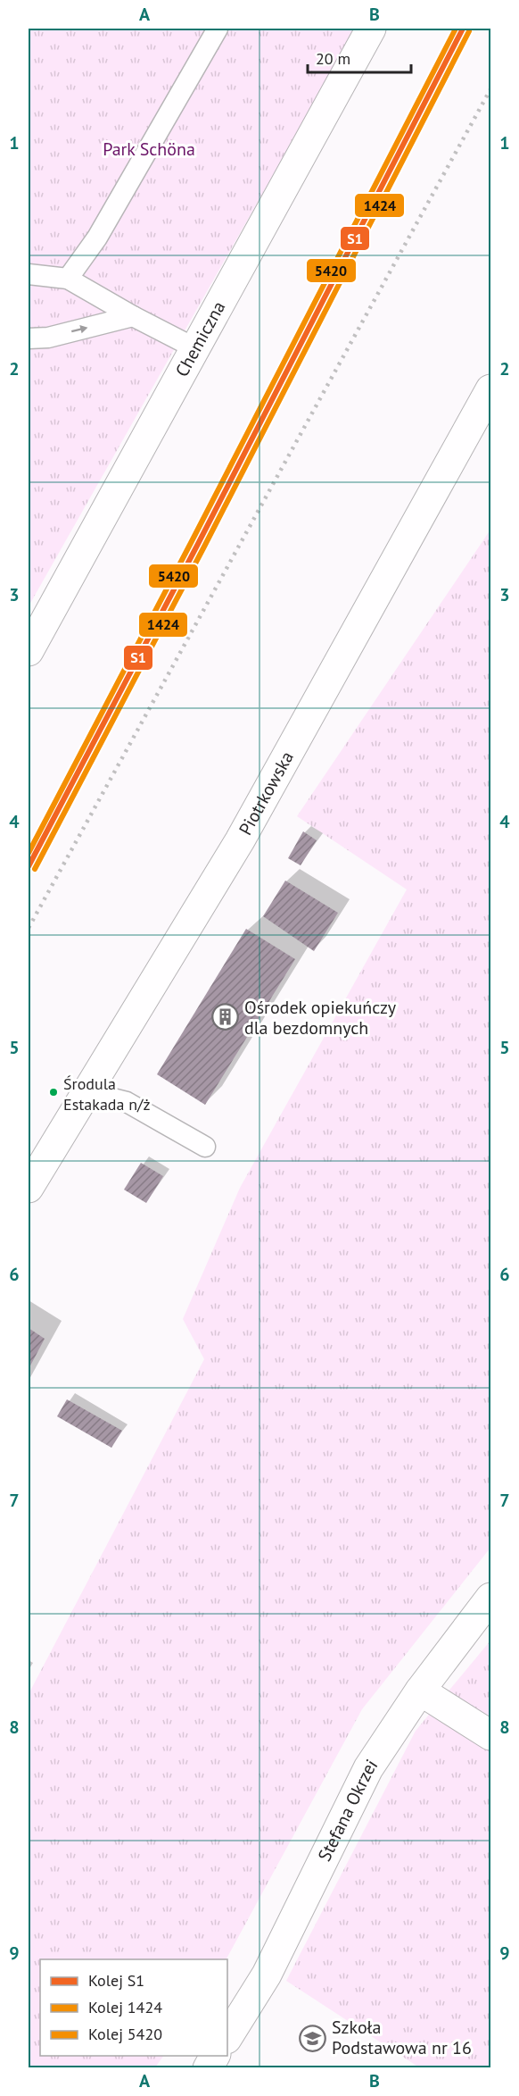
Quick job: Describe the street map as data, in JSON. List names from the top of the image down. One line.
{"streets":{"street":["Chemiczna","Piotrkowska","Stefana Okrzei"]},"parks":["Park Schöna"],"places":{"building":["Ośrodek opiekuńczy dla bezdomnych"],"other":["Środula Estakada n/ż"],"school or university":["Szkoła Podstawowa nr 16"]},"lines":["rail line S1","rail line 5420","rail line 1424"],"legend":["Kolej S1","Kolej 1424","Kolej 5420"],"scale_bar":"20 m","grid":{"columns":["A","B"],"rows":["1","2","3","4","5","6","7","8","9"]}}
